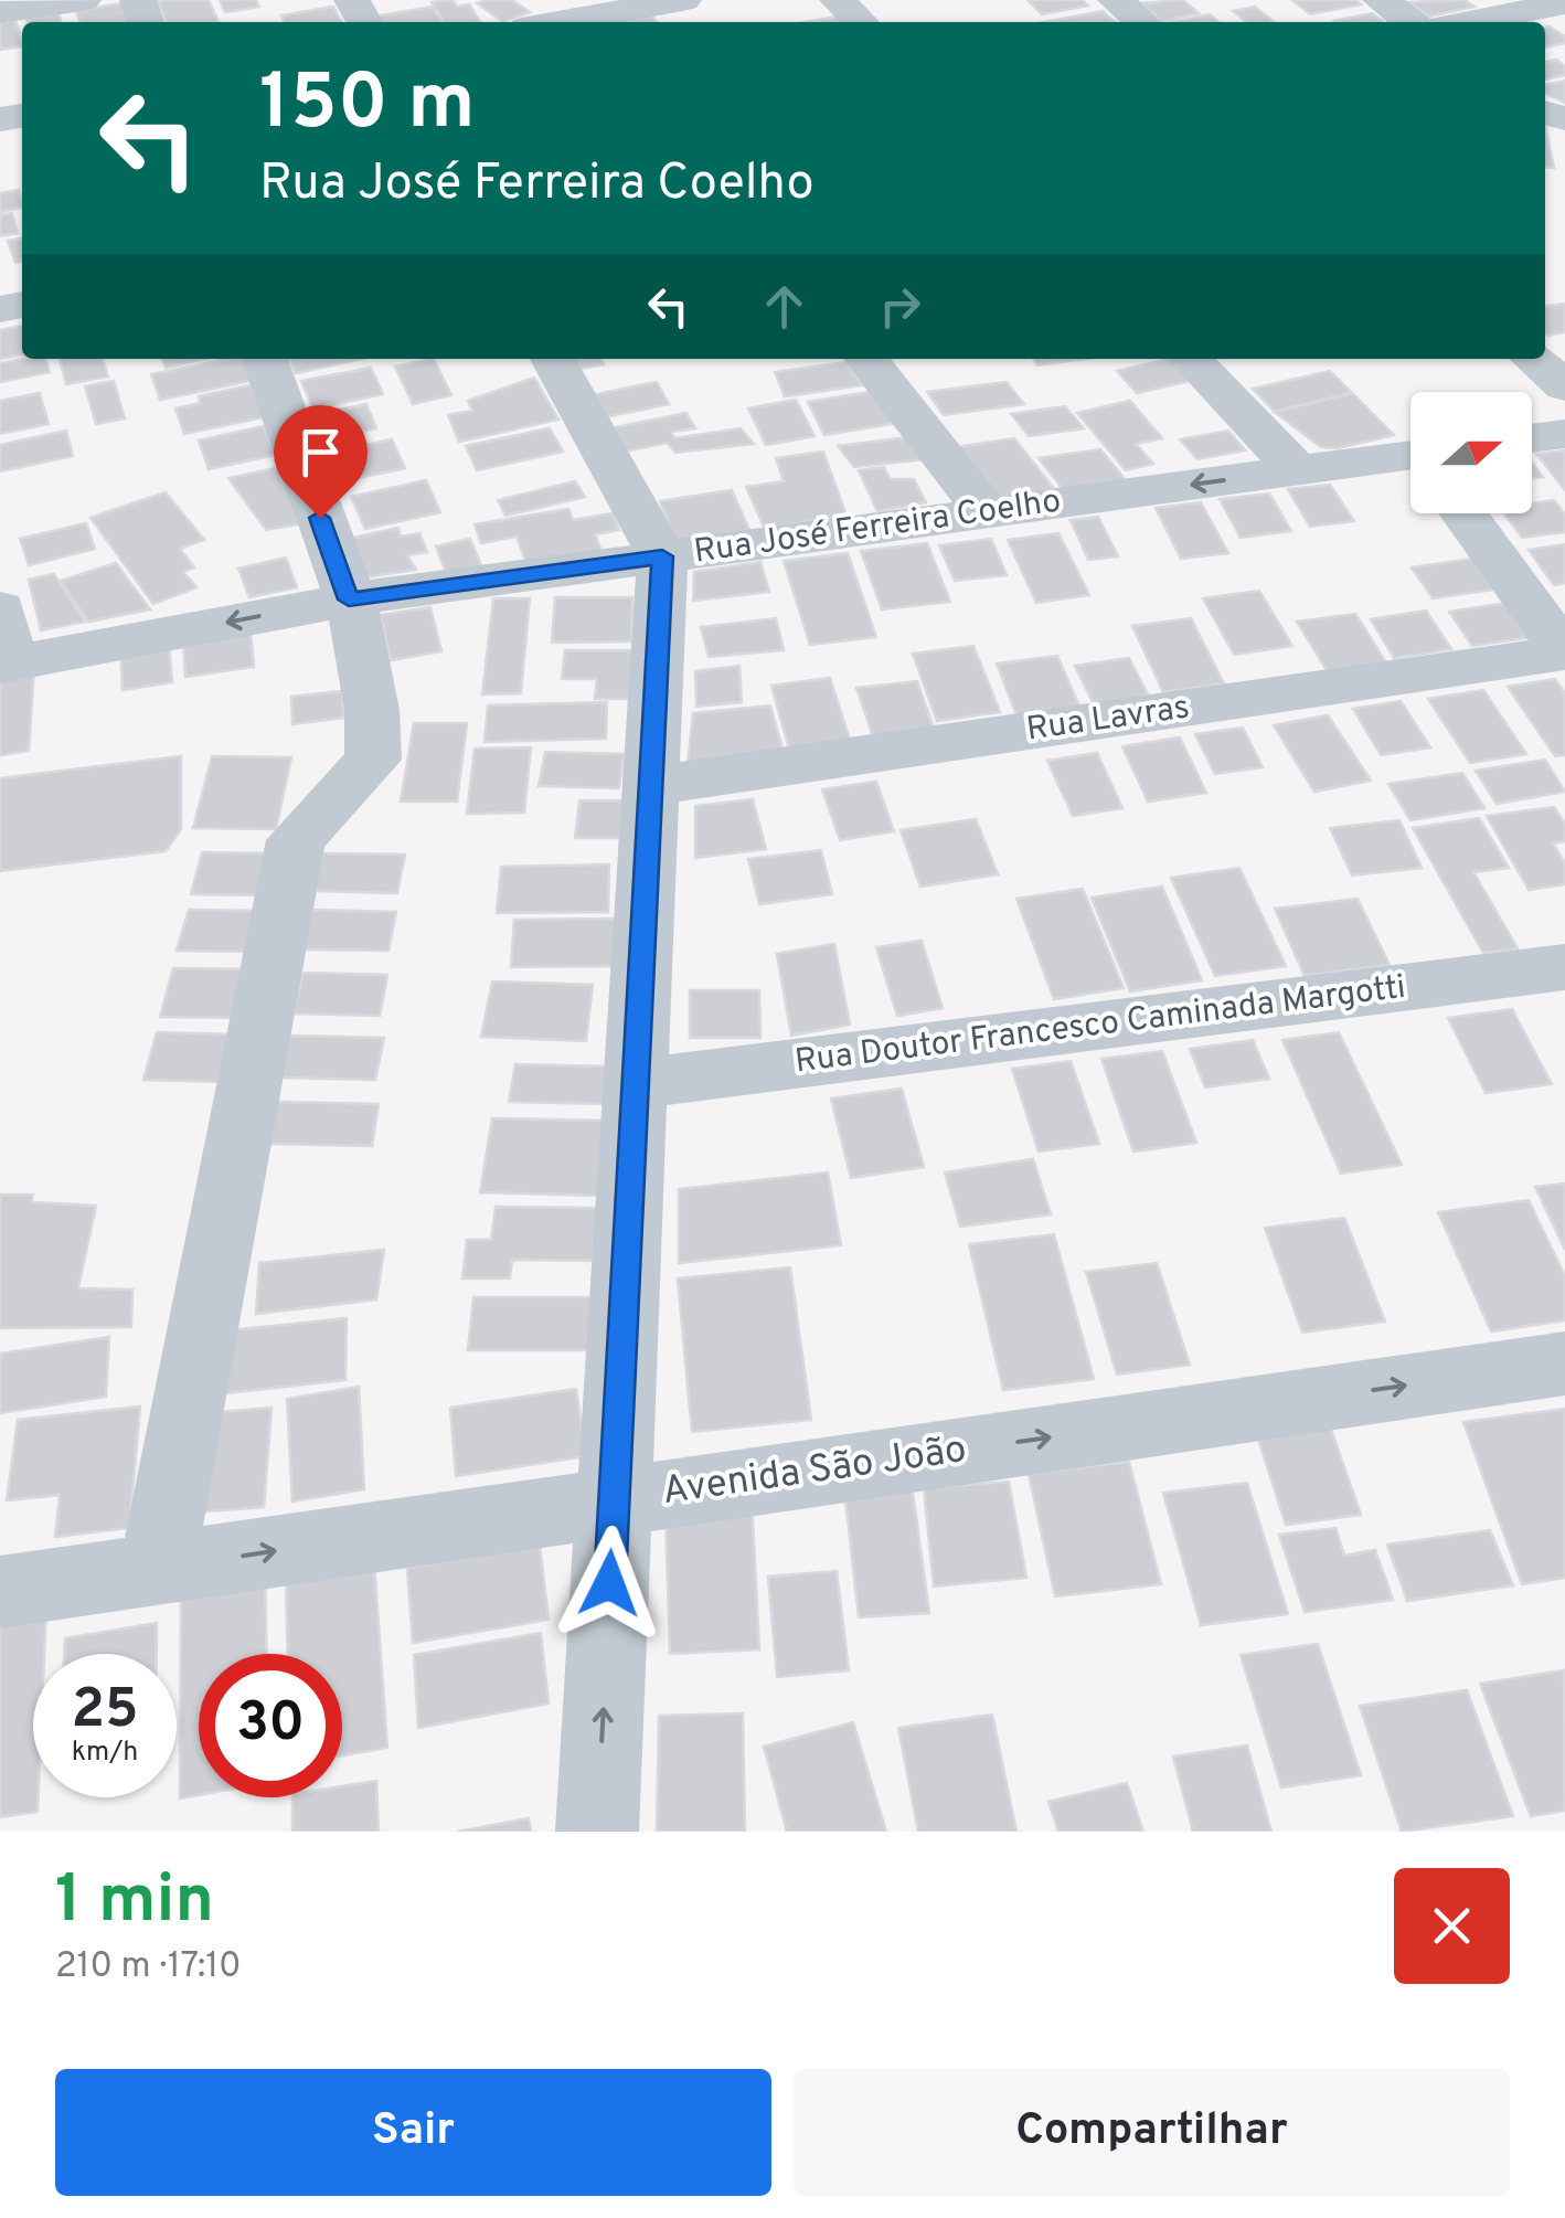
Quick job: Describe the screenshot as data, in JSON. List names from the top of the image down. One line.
{"streets":{"street":["Rua José Ferreira Coelho","Rua Lavras","Rua Doutor Francesco Caminada Margotti","Avenida São João"]},"one_way":["Rua José Ferreira Coelho","Avenida São João"],"north":"right","page":{"turn":["150 m","Rua José Ferreira Coelho"],"speed":"25 km/h","limit":"30","heading":["1 min","210 m · 17:10"],"buttons":["Sair","Compartilhar"]}}
